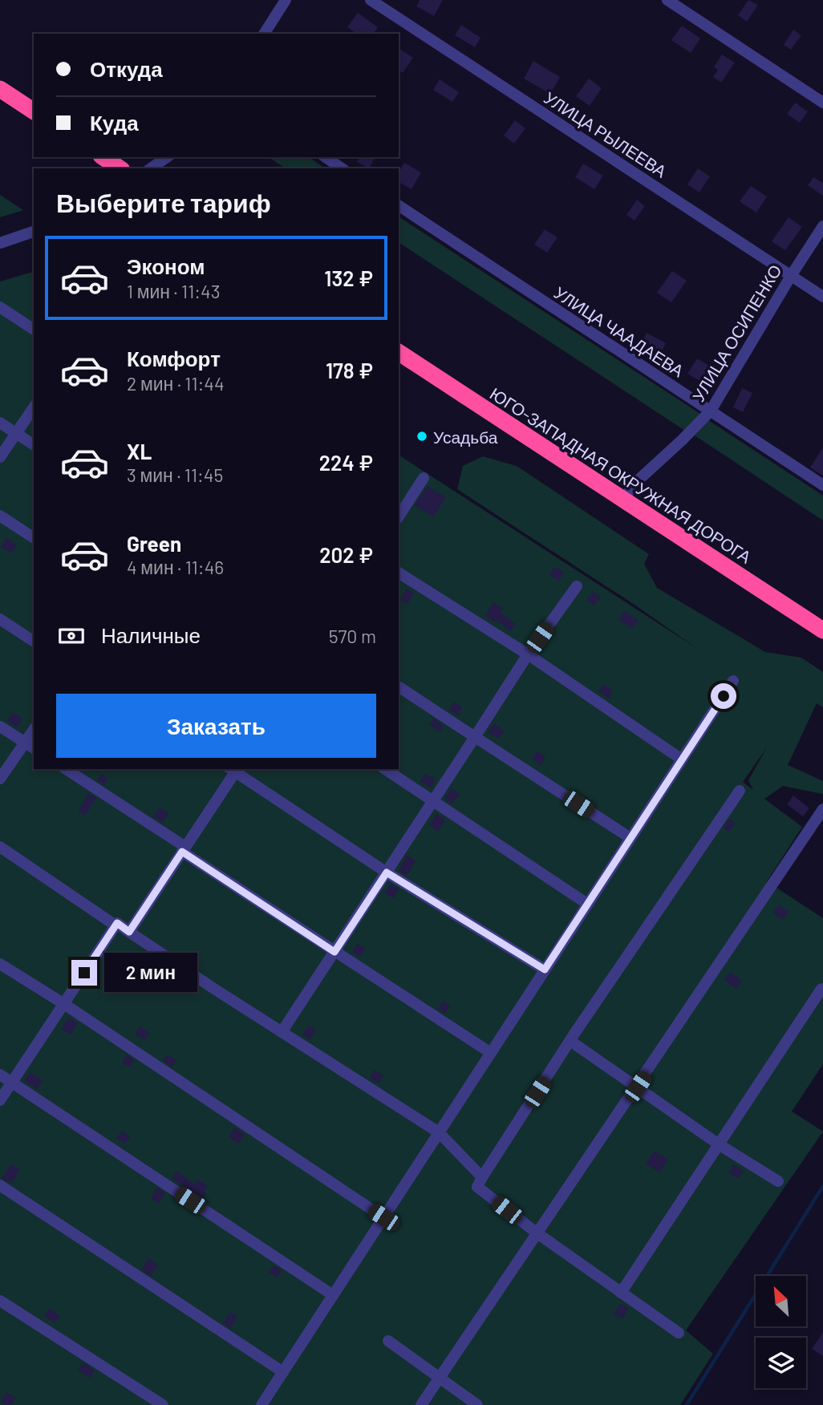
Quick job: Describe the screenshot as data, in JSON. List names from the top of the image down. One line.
{"streets":{"highway":["ЮГО-ЗАПАДНАЯ ОКРУЖНАЯ ДОРОГА"],"street":["УЛИЦА РЫЛЕЕВА","УЛИЦА ЧААДАЕВА","УЛИЦА ОСИПЕНКО"]},"crossings":[["УЛИЦА РЫЛЕЕВА","УЛИЦА ОСИПЕНКО"],["УЛИЦА ЧААДАЕВА","УЛИЦА ОСИПЕНКО"],["УЛИЦА ОСИПЕНКО","ЮГО-ЗАПАДНАЯ ОКРУЖНАЯ ДОРОГА"]],"places":["Усадьба"],"north":"top left","page":{"banner":["Откуда","Куда"],"heading":"Выберите тариф","list":[{"name":"Эконом","note":"1 мин · 11:43","value":"132 ₽"},{"name":"Комфорт","note":"2 мин · 11:44","value":"178 ₽"},{"name":"XL","note":"3 мин · 11:45","value":"224 ₽"},{"name":"Green","note":"4 мин · 11:46","value":"202 ₽"}],"pay":["Наличные","570 m"],"buttons":"Заказать","bubble":"2 мин"}}
